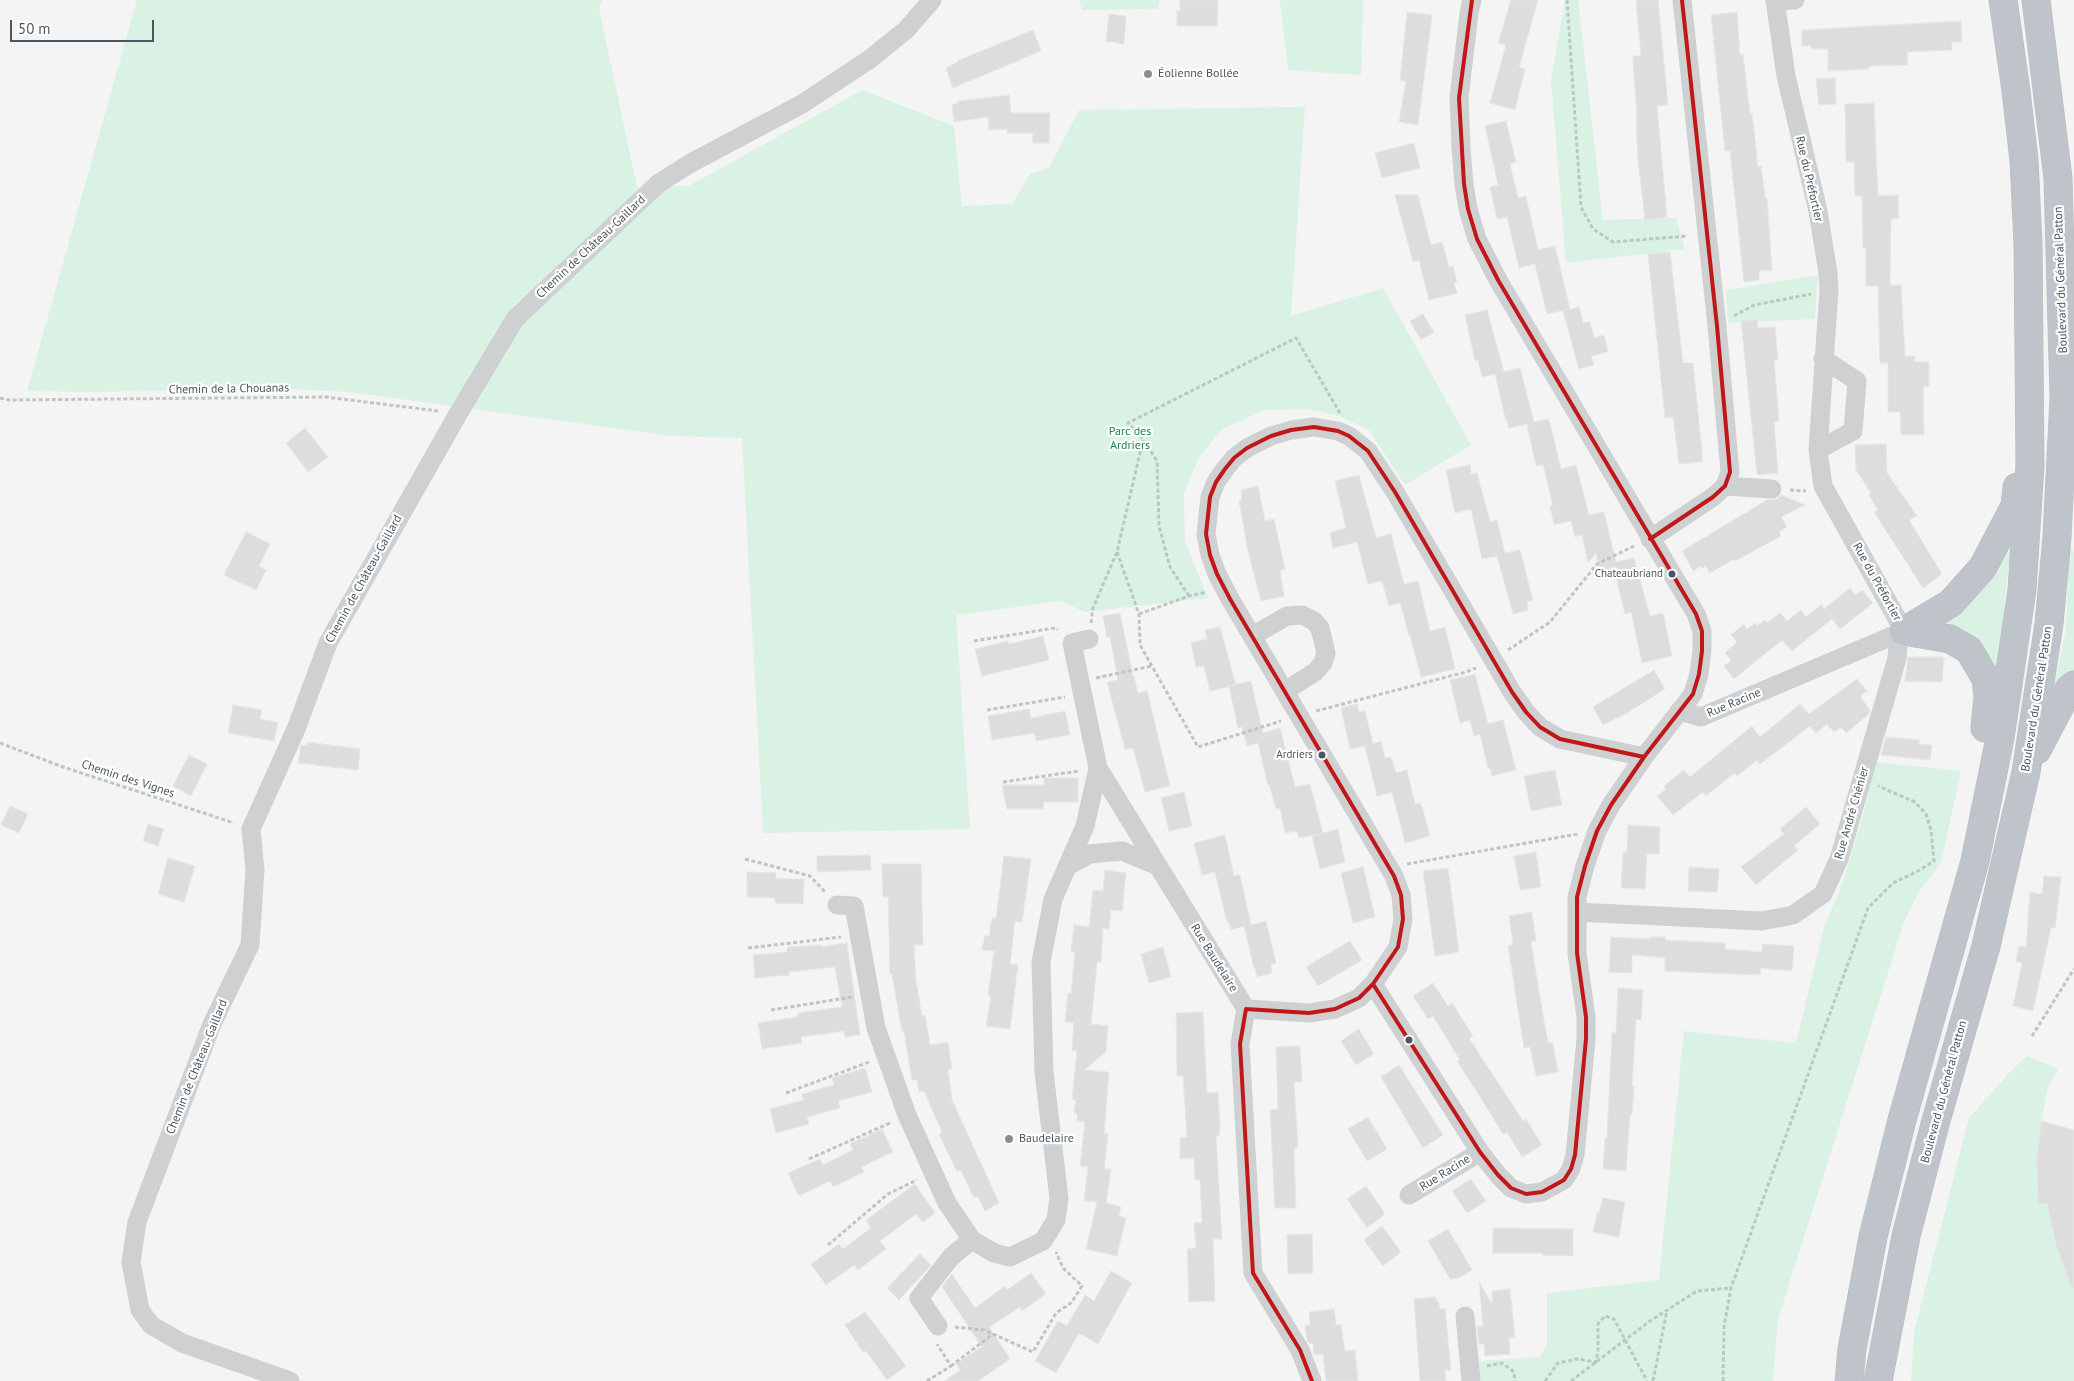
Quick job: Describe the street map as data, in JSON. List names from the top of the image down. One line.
{"streets":{"highway":["Boulevard du Général Patton"],"street":["Rue du Préfortier","Chemin de Château-Gaillard","Rue Racine","Rue André Chénier","Rue Baudelaire"],"path":["Chemin de la Chouanas","Chemin des Vignes"]},"crossings":[["Rue du Préfortier","Rue Racine"],["Rue du Préfortier","Rue André Chénier"],["Chemin de Château-Gaillard","Chemin de la Chouanas"],["Chemin de Château-Gaillard","Chemin des Vignes"],["Rue Racine","Rue André Chénier"]],"parks":["Parc des Ardriers"],"places":["Éolienne Bollée","Chateaubriand","Ardriers","Baudelaire"],"scale_bar":"50 m"}
